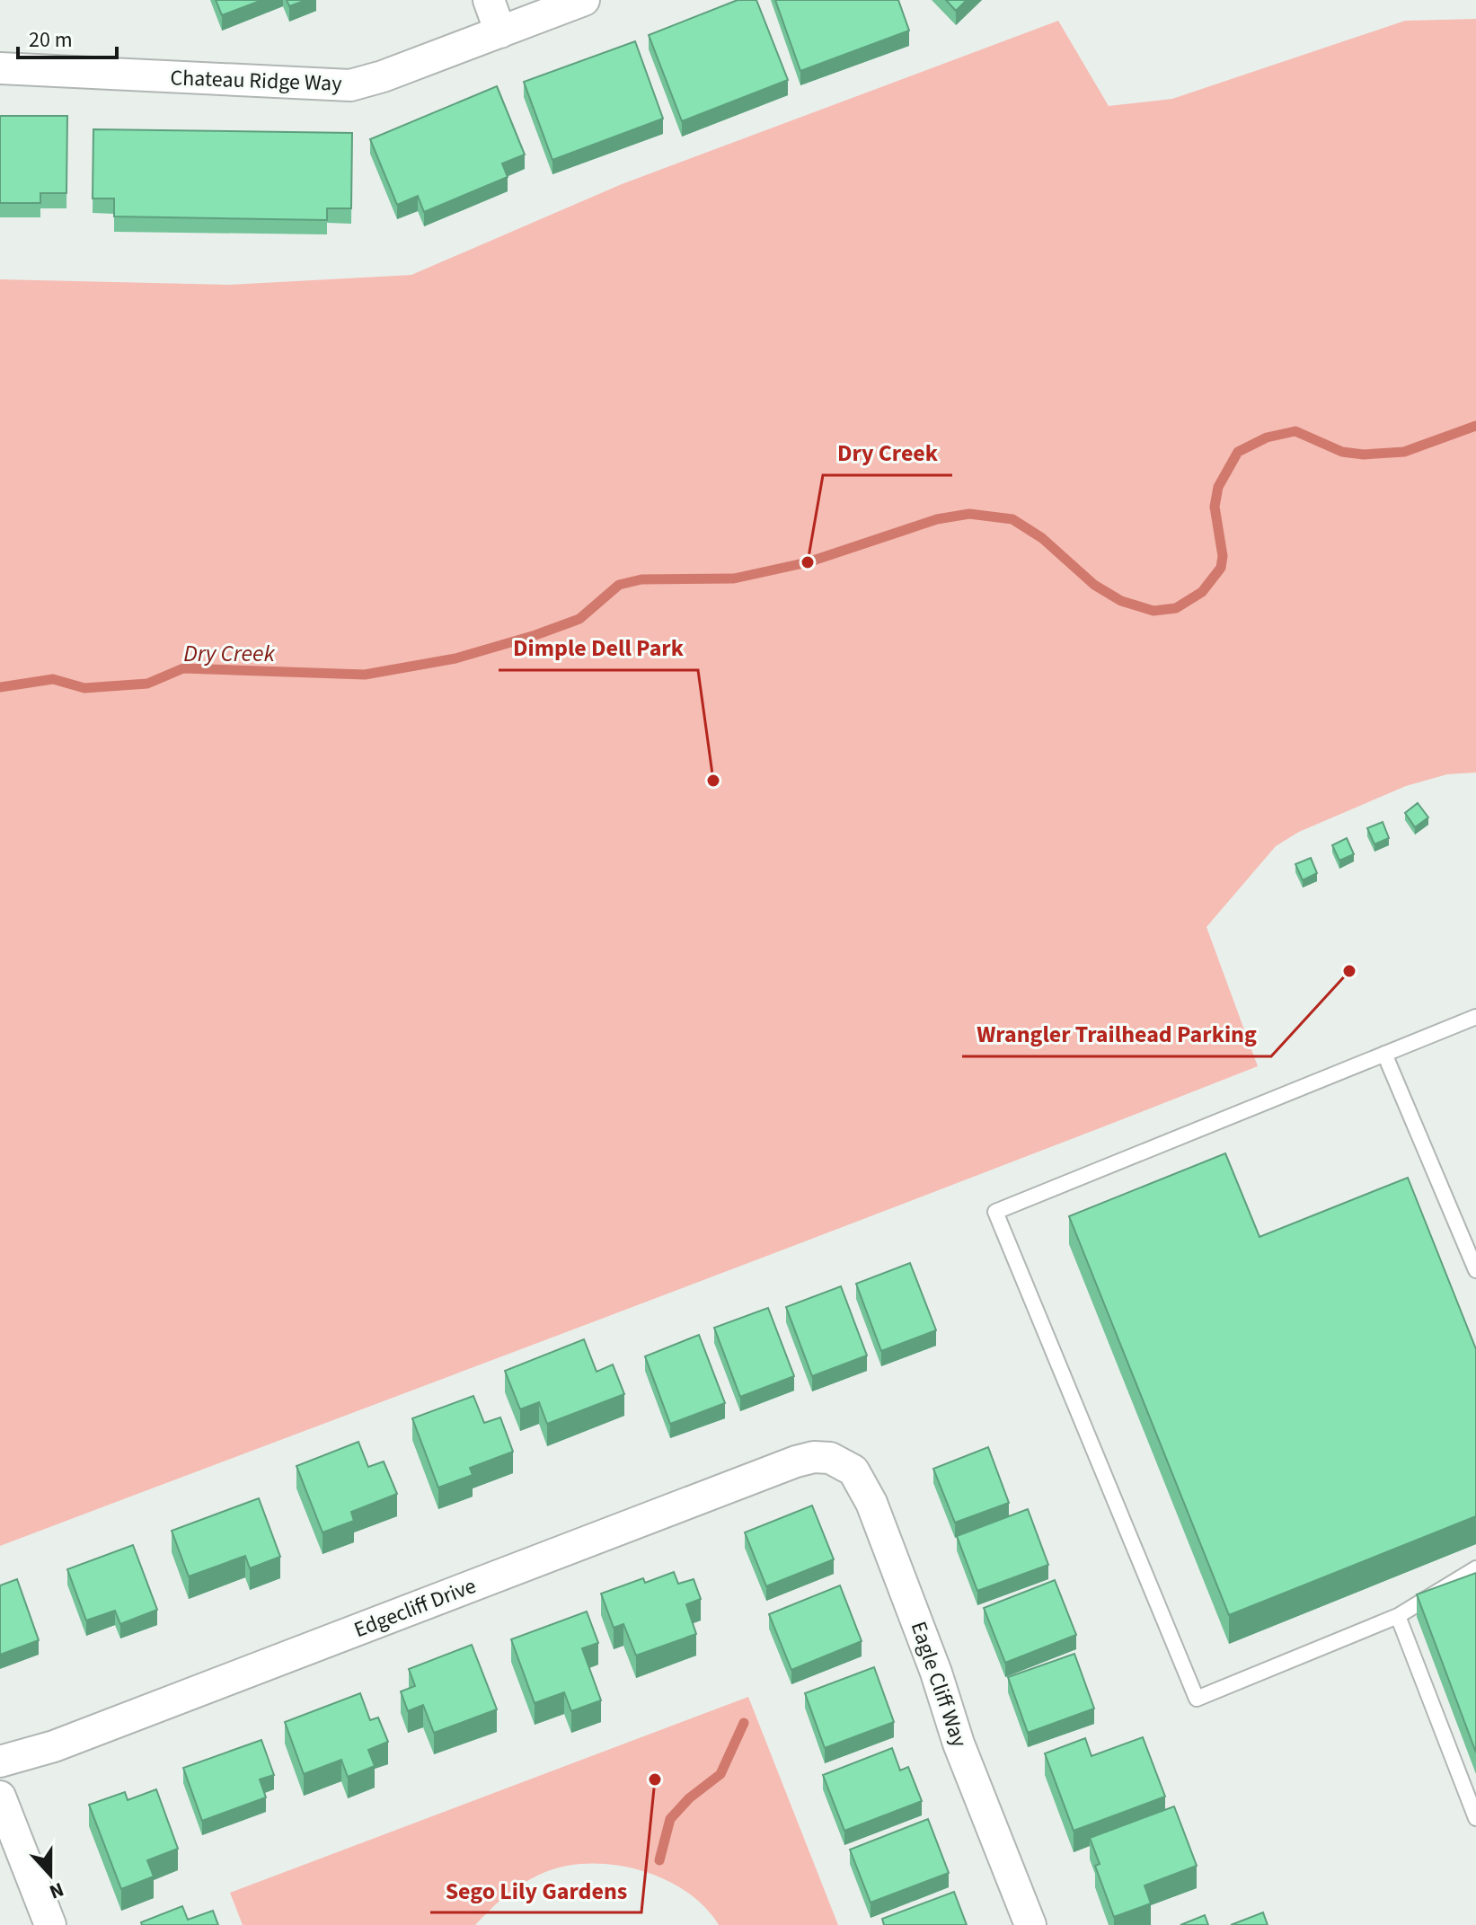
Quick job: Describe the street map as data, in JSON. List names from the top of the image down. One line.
{"streets":{"street":["Chateau Ridge Way","Edgecliff Drive","Eagle Cliff Way"]},"crossings":[["Edgecliff Drive","Eagle Cliff Way"]],"water":["Dry Creek"],"places":["Dry Creek","Dimple Dell Park","Wrangler Trailhead Parking","Sego Lily Gardens"],"scale_bar":"20 m","north":"bottom"}
